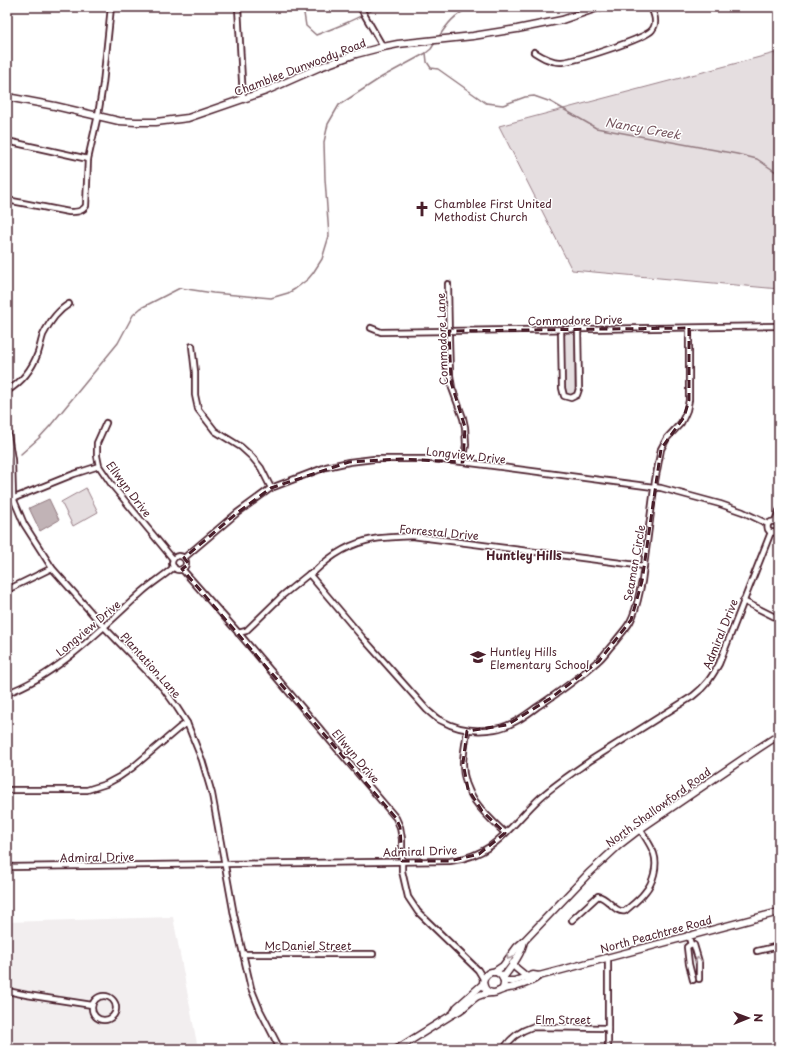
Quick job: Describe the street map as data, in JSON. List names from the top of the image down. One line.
{"streets":{"street":["Chamblee Dunwoody Road","Commodore Drive","Commodore Lane","Longview Drive","Ellwyn Drive","Forrestal Drive","Seaman Circle","Admiral Drive","Plantation Lane","North Shallowford Road","North Peachtree Road","McDaniel Street","Elm Street"]},"crossings":[["Commodore Drive","Commodore Lane"],["Commodore Drive","Seaman Circle"],["Commodore Lane","Longview Drive"],["Longview Drive","Ellwyn Drive"],["Longview Drive","Seaman Circle"],["Longview Drive","Admiral Drive"],["Longview Drive","Plantation Lane"],["Ellwyn Drive","Forrestal Drive"],["Ellwyn Drive","Admiral Drive"],["Ellwyn Drive","North Shallowford Road"],["Ellwyn Drive","North Peachtree Road"],["Forrestal Drive","Seaman Circle"],["Admiral Drive","Plantation Lane"],["Plantation Lane","McDaniel Street"],["North Shallowford Road","North Peachtree Road"]],"districts":["Huntley Hills"],"water":["Nancy Creek"],"places":{"church":["Chamblee First United Methodist Church"],"school or university":["Huntley Hills Elementary School"]},"north":"right"}
